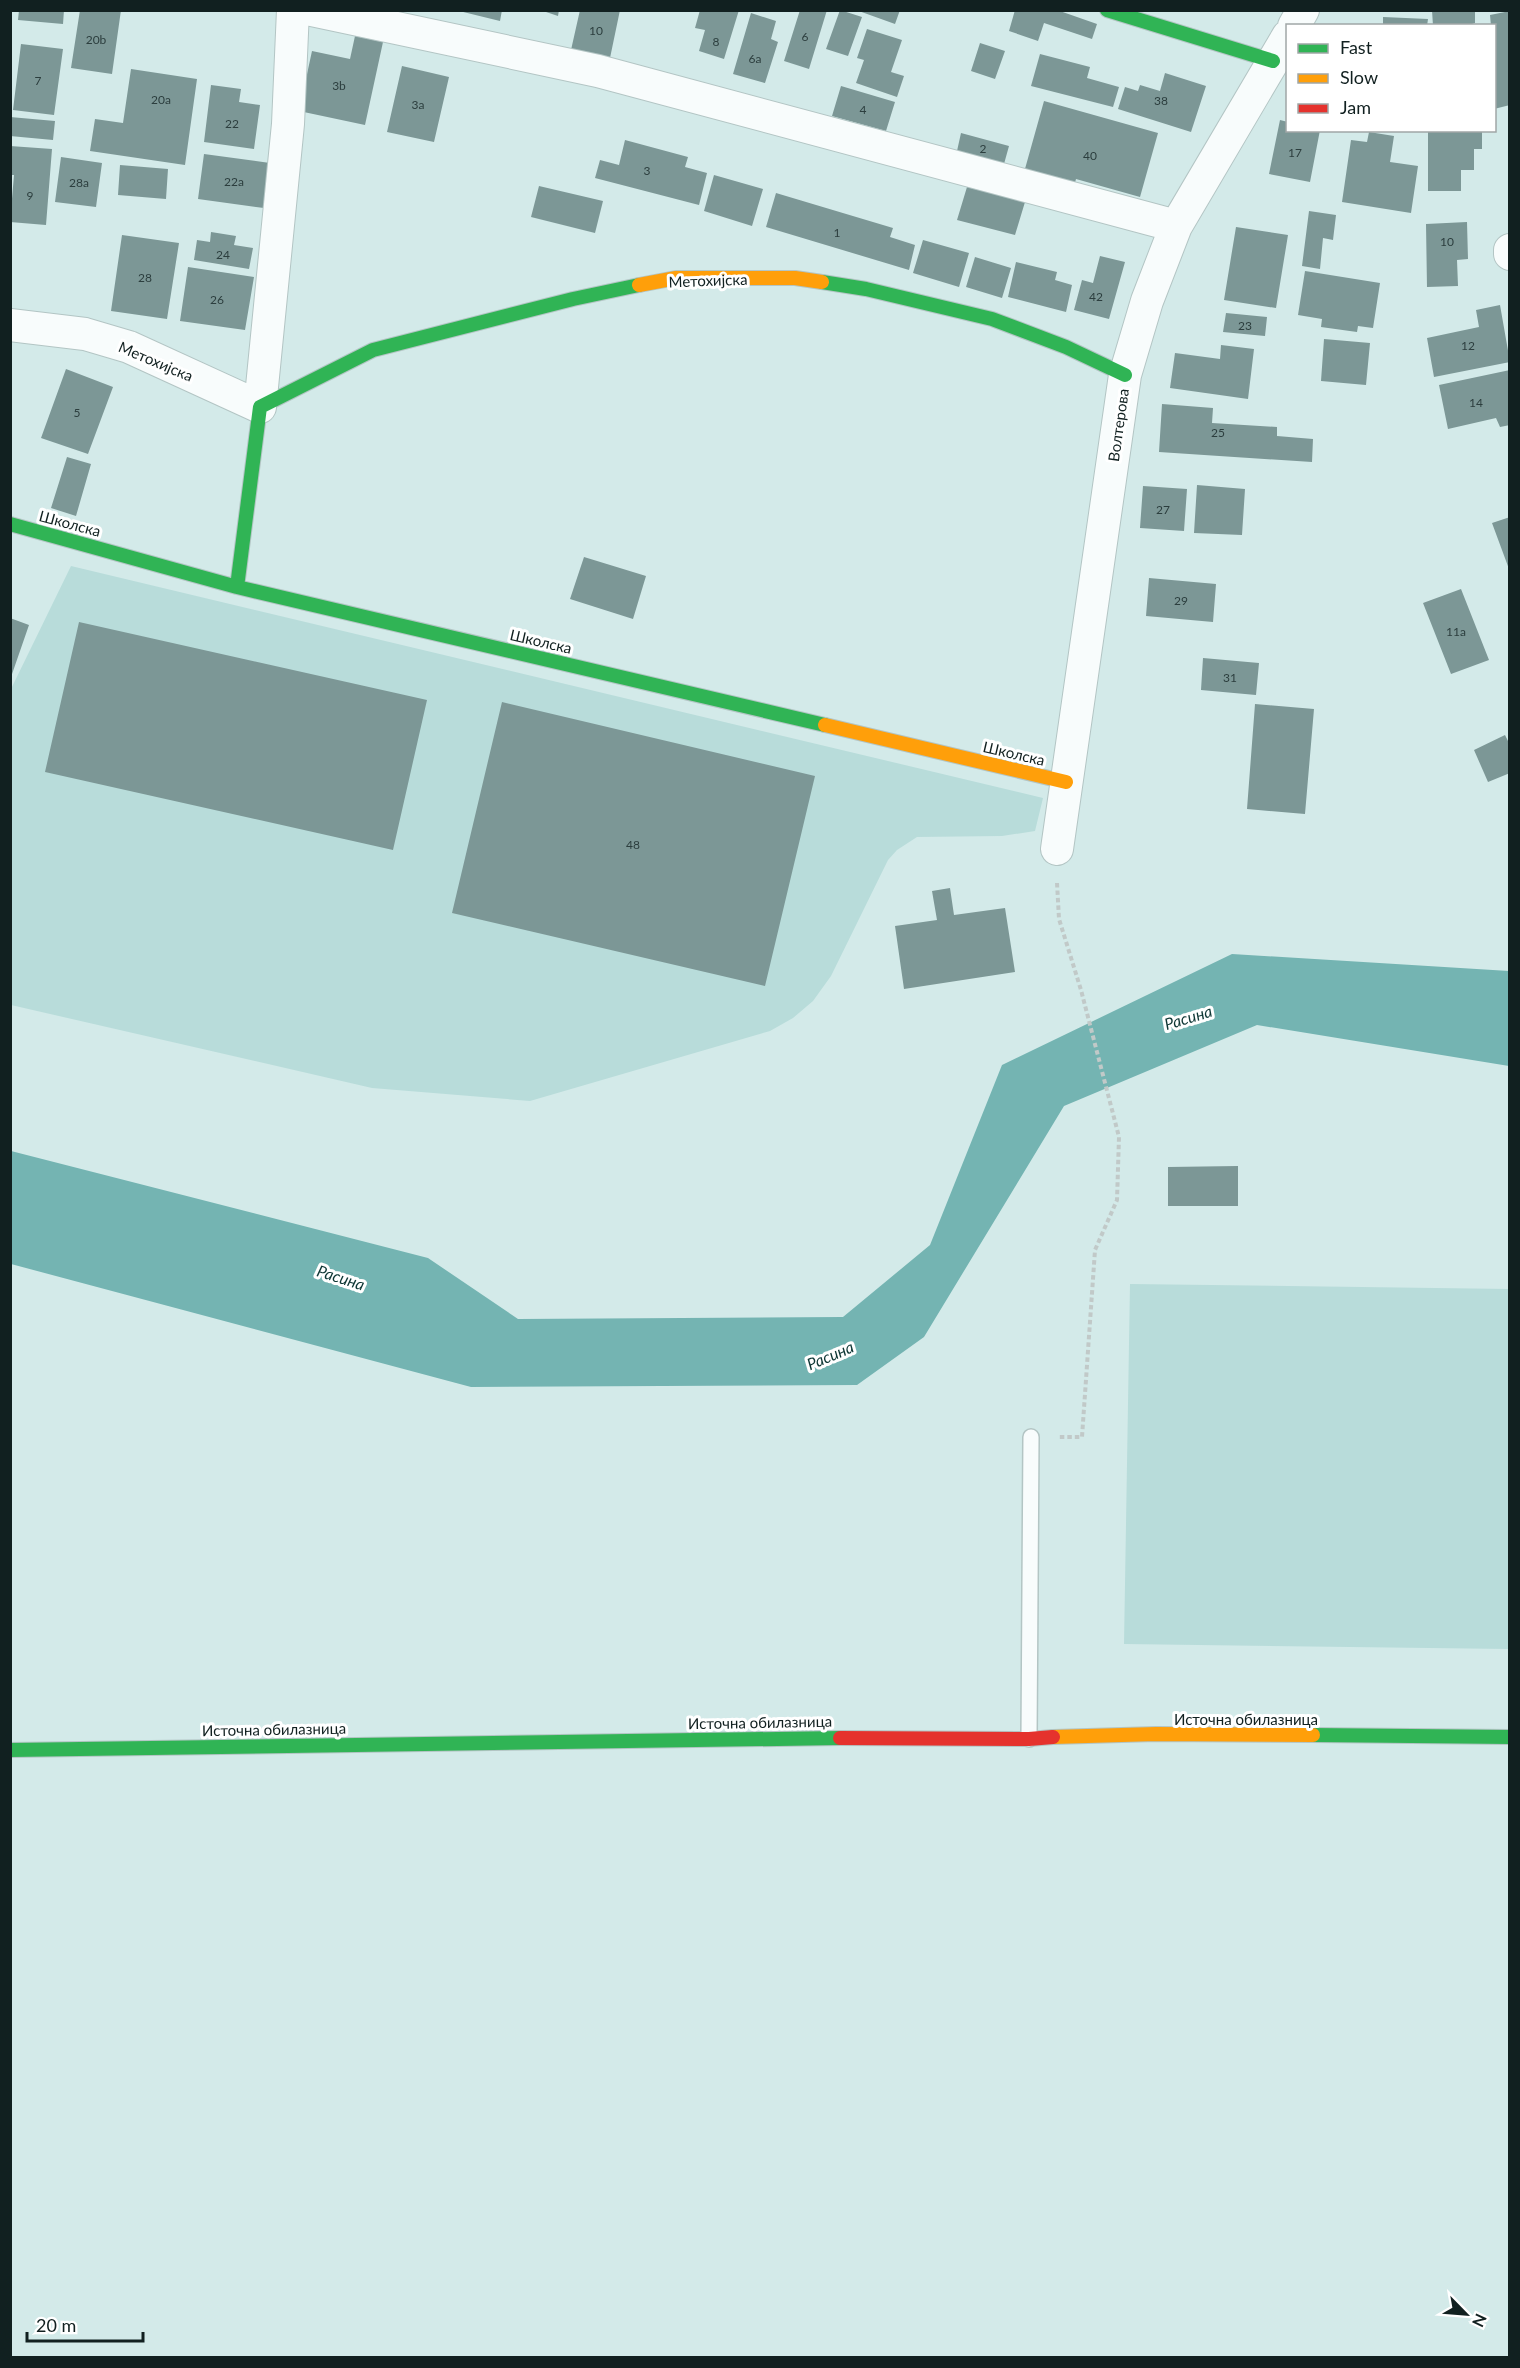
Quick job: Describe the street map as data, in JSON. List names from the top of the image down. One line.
{"streets":{"street":["Метохијска","Волтерова","Школска","Источна обилазница"]},"crossings":[["Метохијска","Волтерова"],["Волтерова","Школска"]],"water":["Расина"],"house_numbers":["10","6","20b","8","6a","7","3b","20a","38","3a","4","22","2","17","40","3","22a","28a","9","1","10","24","28","42","26","23","12","14","5","25","27","29","11a","31","48"],"legend":["Fast","Slow","Jam"],"scale_bar":"20 m","north":"bottom right"}
